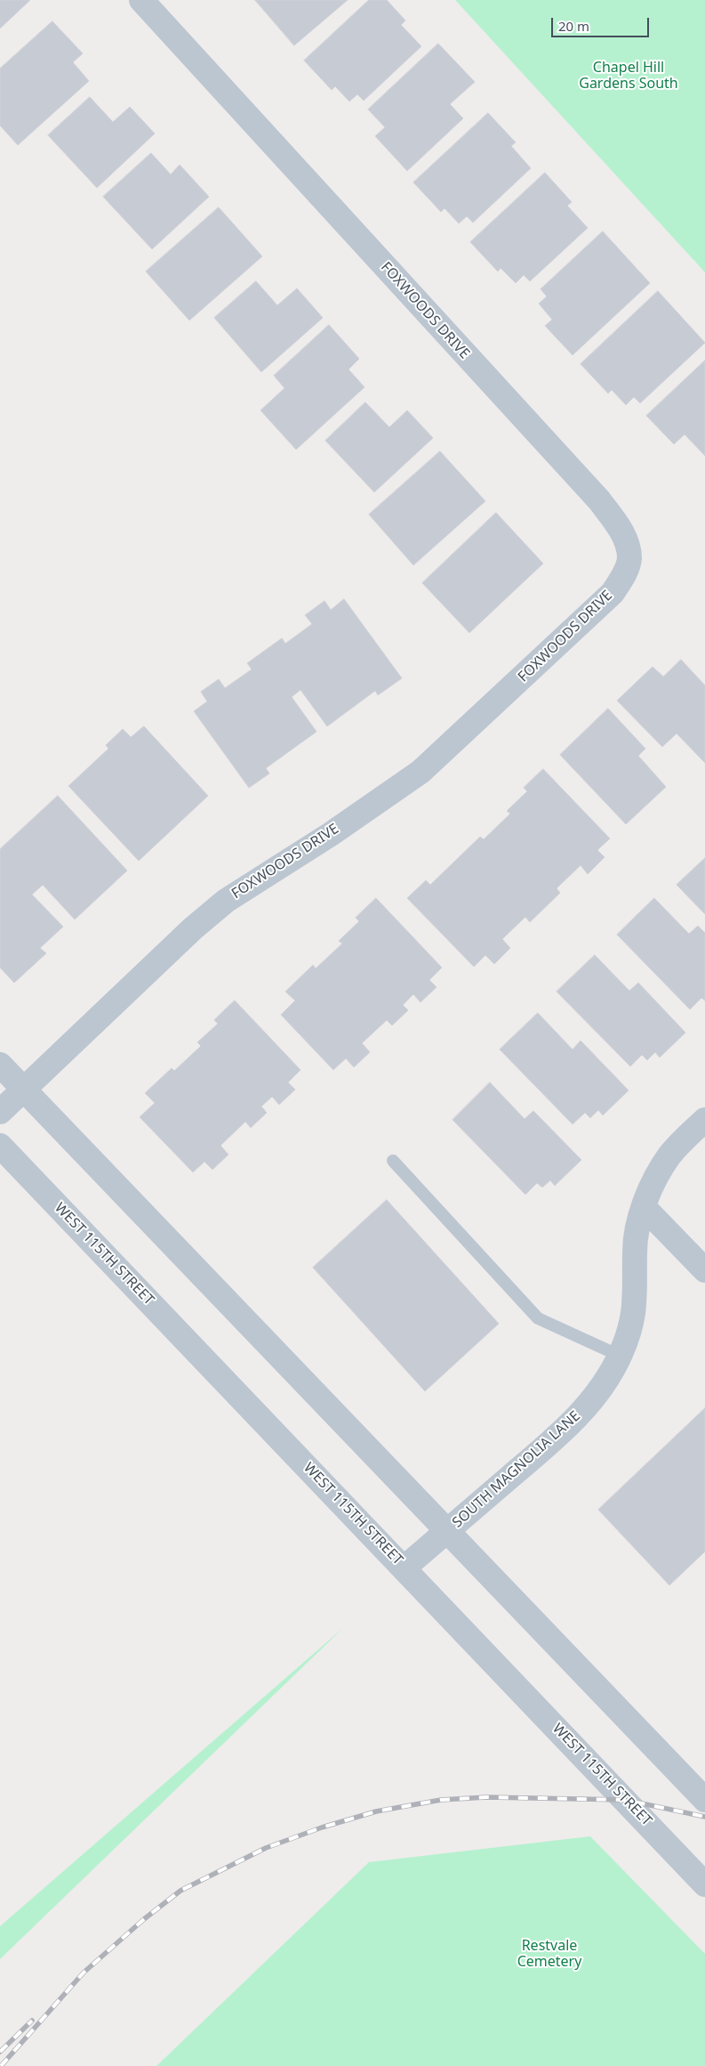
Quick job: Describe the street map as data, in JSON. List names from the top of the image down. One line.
{"streets":{"street":["FOXWOODS DRIVE","WEST 115TH STREET","SOUTH MAGNOLIA LANE"]},"crossings":[["WEST 115TH STREET","SOUTH MAGNOLIA LANE"]],"parks":["Chapel Hill Gardens South","Restvale Cemetery"],"scale_bar":"20 m"}
